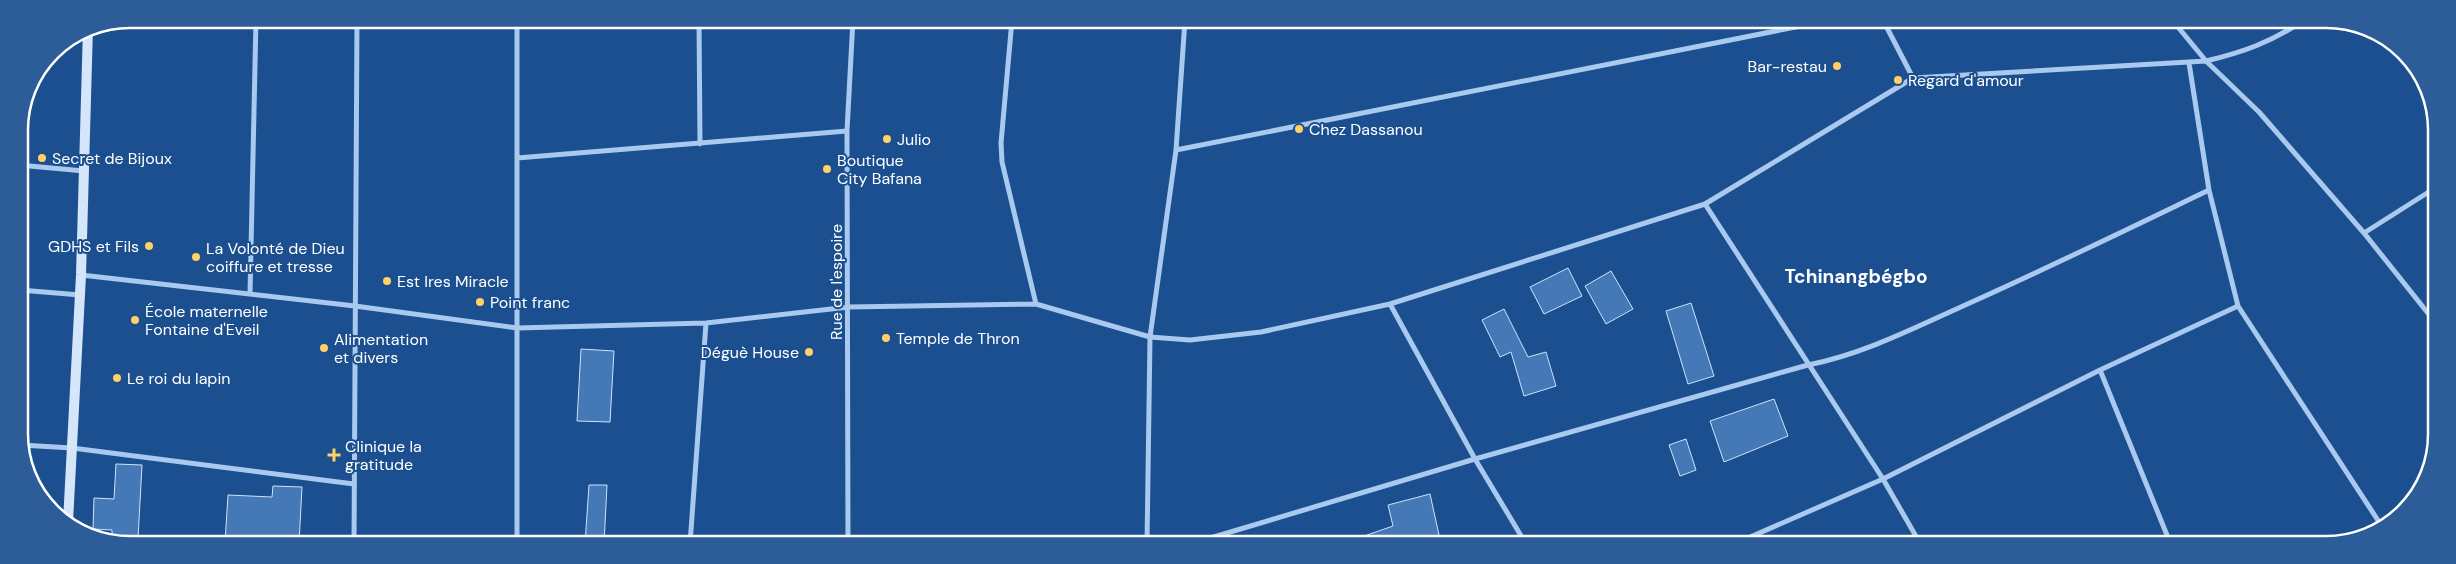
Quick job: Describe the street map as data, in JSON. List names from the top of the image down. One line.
{"streets":{"street":["Rue de l'espoire"]},"districts":["Tchinangbégbo"],"places":{"other":["Bar-restau","Regard d'amour","Chez Dassanou","Julio","Secret de Bijoux","Boutique City Bafana","GDHS et Fils","La Volonté de Dieu coiffure et tresse","Est Ires Miracle","Point franc","École maternelle Fontaine d'Eveil","Temple de Thron","Alimentation et divers","Déguè House","Le roi du lapin"],"health":["Clinique la gratitude"]}}
